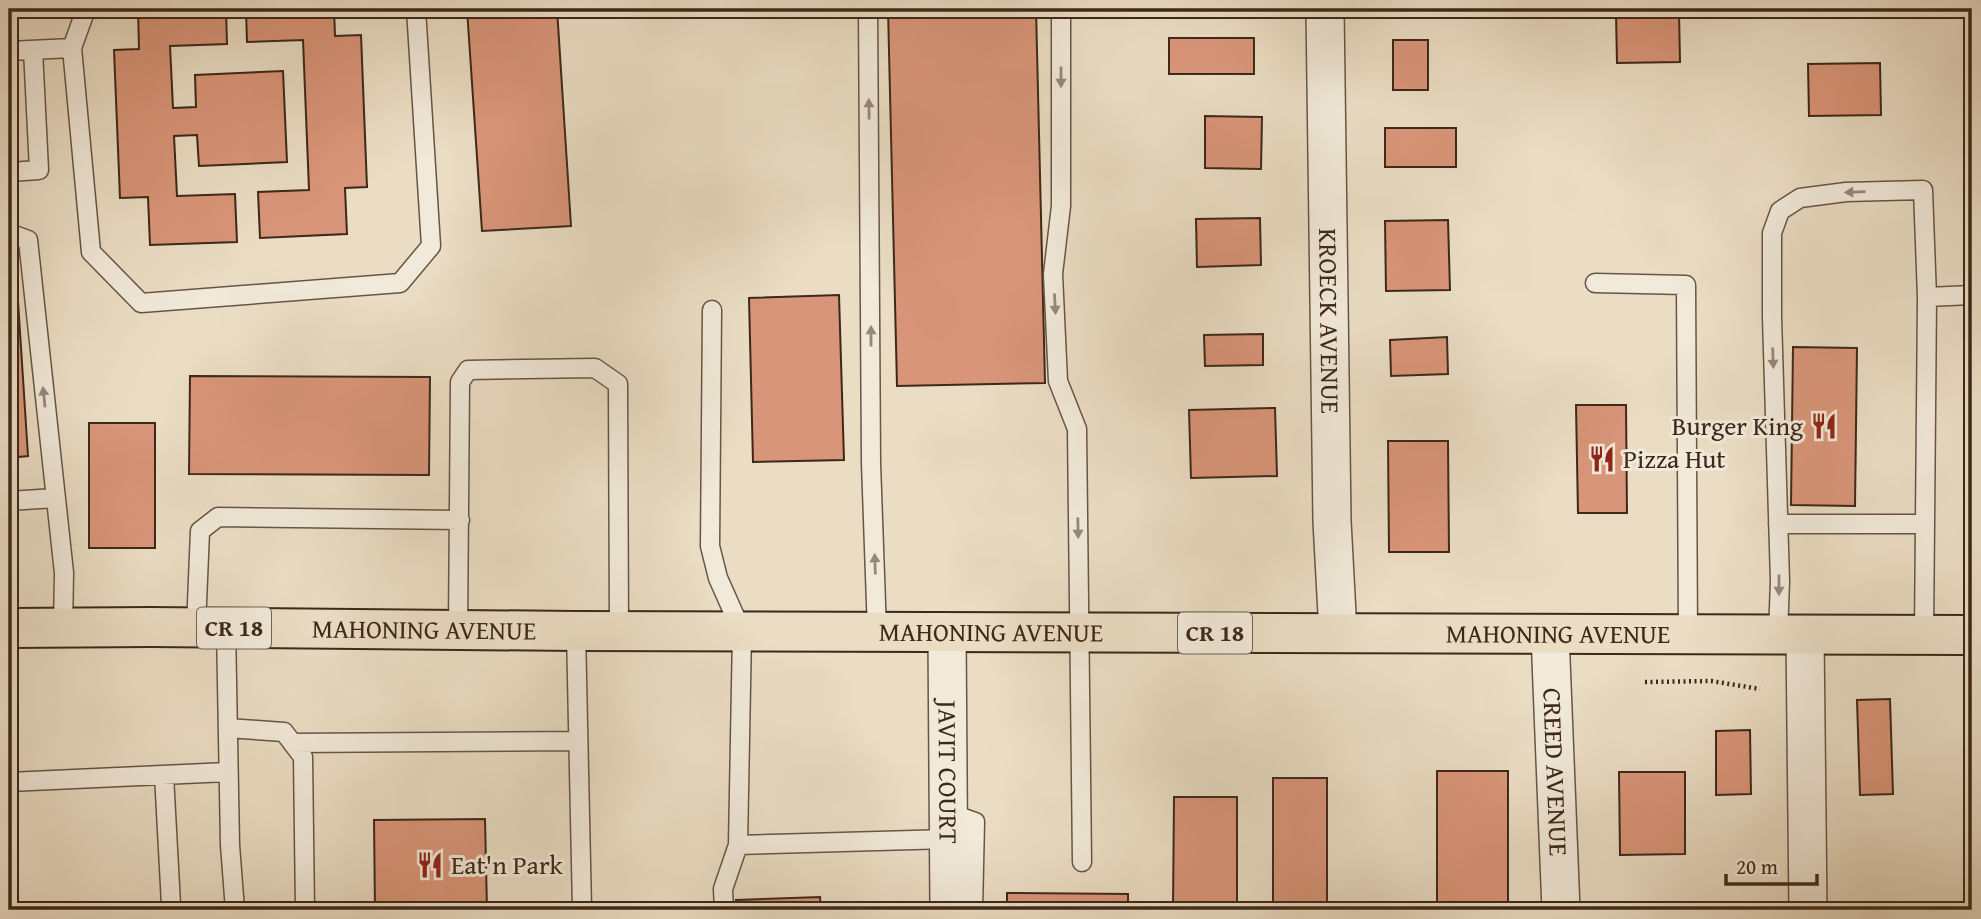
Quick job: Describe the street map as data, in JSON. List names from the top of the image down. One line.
{"streets":{"main road":["CR 18","MAHONING AVENUE"],"street":["KROECK AVENUE","JAVIT COURT","CREED AVENUE"]},"crossings":[["KROECK AVENUE","MAHONING AVENUE"],["MAHONING AVENUE","JAVIT COURT"],["MAHONING AVENUE","CREED AVENUE"]],"places":{"restaurant":["Burger King","Pizza Hut","Eat'n Park"]},"scale_bar":"20 m"}
